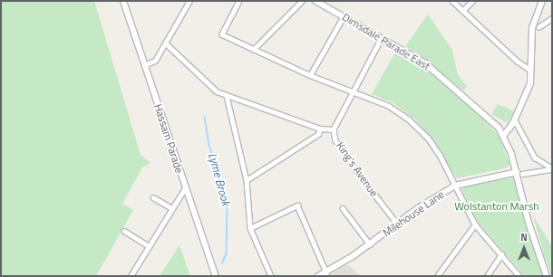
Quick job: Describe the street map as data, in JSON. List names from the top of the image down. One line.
{"streets":{"main road":["Dimsdale Parade East","Hassam Parade","Milehouse Lane"],"street":["King's Avenue"]},"crossings":[["Dimsdale Parade East","King's Avenue"],["Dimsdale Parade East","Milehouse Lane"],["King's Avenue","Milehouse Lane"]],"water":["Lyme Brook"],"parks":["Wolstanton Marsh"],"north":"top"}
